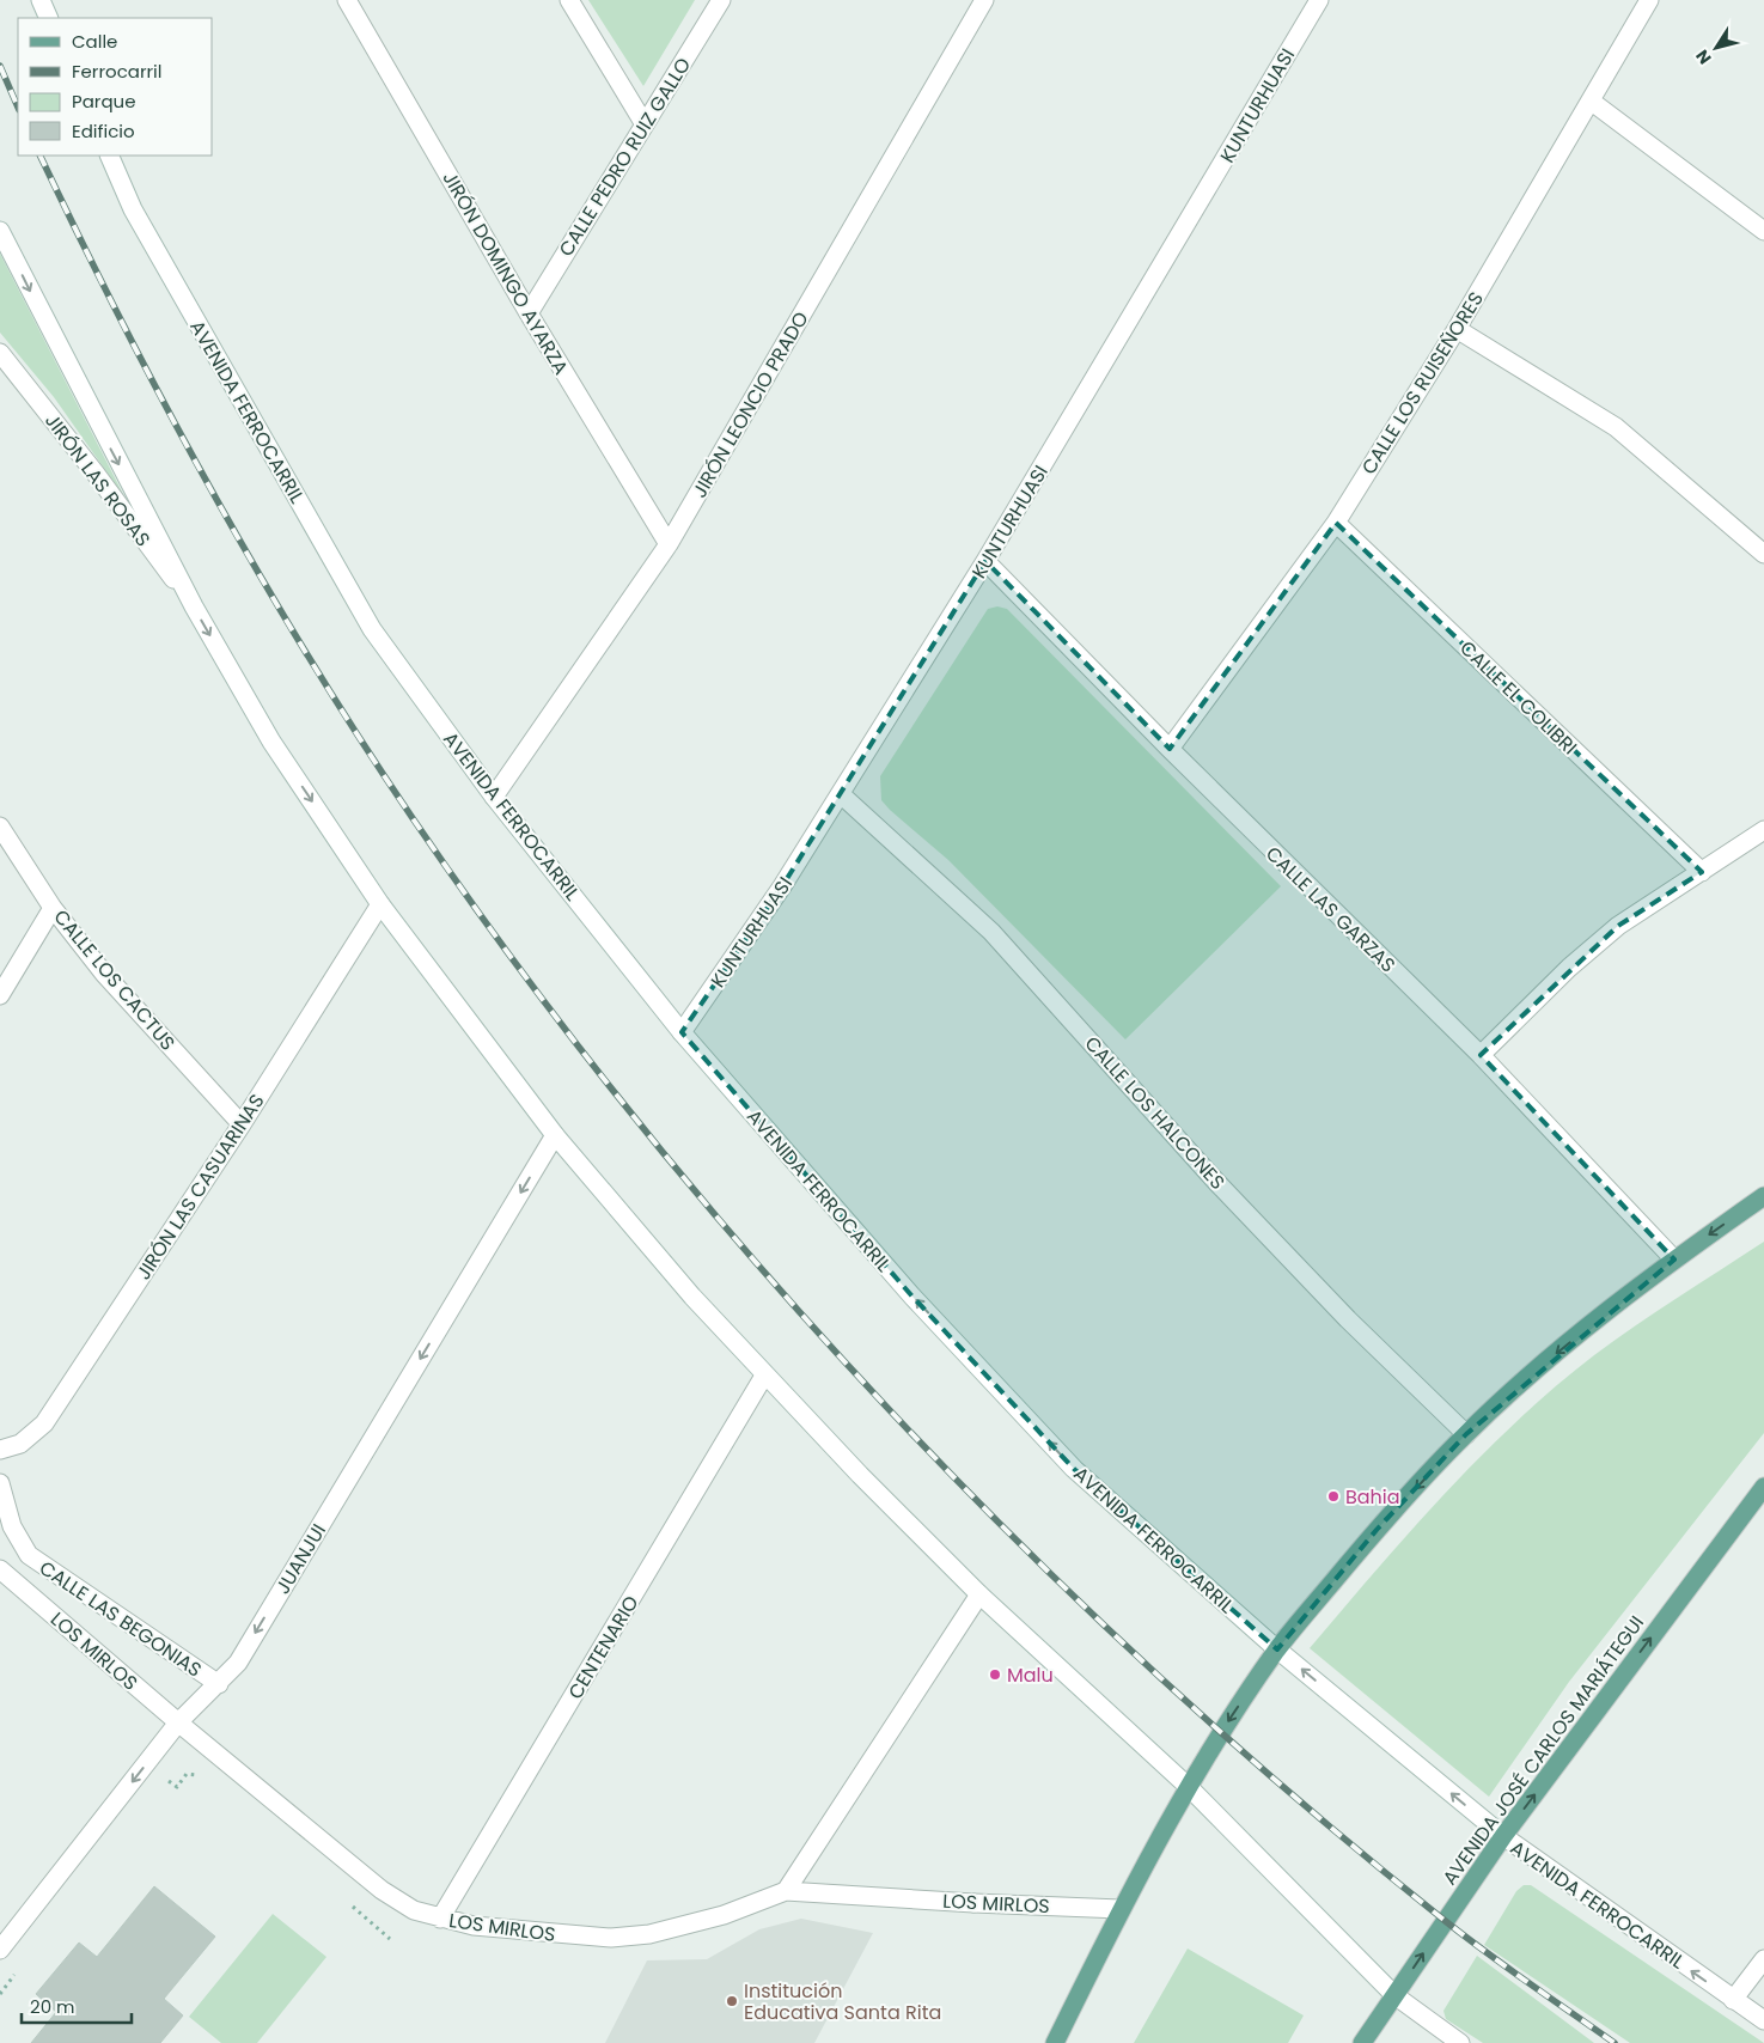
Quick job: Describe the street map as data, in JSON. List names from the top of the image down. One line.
{"streets":{"main road":["AVENIDA JOSÉ CARLOS MARIÁTEGUI"],"street":["KUNTURHUASI","CALLE PEDRO RUIZ GALLO","JIRÓN DOMINGO AYARZA","CALLE LOS RUISEÑORES","JIRÓN LEONCIO PRADO","AVENIDA FERROCARRIL","JIRÓN LAS ROSAS","CALLE EL COLIBRI","CALLE LAS GARZAS","CALLE LOS CACTUS","CALLE LOS HALCONES","JIRÓN LAS CASUARINAS","JUANJUI","CALLE LAS BEGONIAS","CENTENARIO","LOS MIRLOS"]},"crossings":[["KUNTURHUASI","AVENIDA FERROCARRIL"],["KUNTURHUASI","CALLE LAS GARZAS"],["KUNTURHUASI","CALLE LOS HALCONES"],["CALLE PEDRO RUIZ GALLO","JIRÓN DOMINGO AYARZA"],["JIRÓN DOMINGO AYARZA","JIRÓN LEONCIO PRADO"],["CALLE LOS RUISEÑORES","CALLE EL COLIBRI"],["CALLE LOS RUISEÑORES","CALLE LAS GARZAS"],["JIRÓN LEONCIO PRADO","AVENIDA FERROCARRIL"],["AVENIDA FERROCARRIL","AVENIDA JOSÉ CARLOS MARIÁTEGUI"],["CALLE LOS CACTUS","JIRÓN LAS CASUARINAS"],["JUANJUI","CALLE LAS BEGONIAS"],["JUANJUI","LOS MIRLOS"],["CENTENARIO","LOS MIRLOS"]],"one_way":["JUANJUI","AVENIDA JOSÉ CARLOS MARIÁTEGUI"],"places":["Bahia","Malu","Institución Educativa Santa Rita"],"legend":["Calle","Ferrocarril","Parque","Edificio"],"scale_bar":"20 m","north":"bottom left"}
